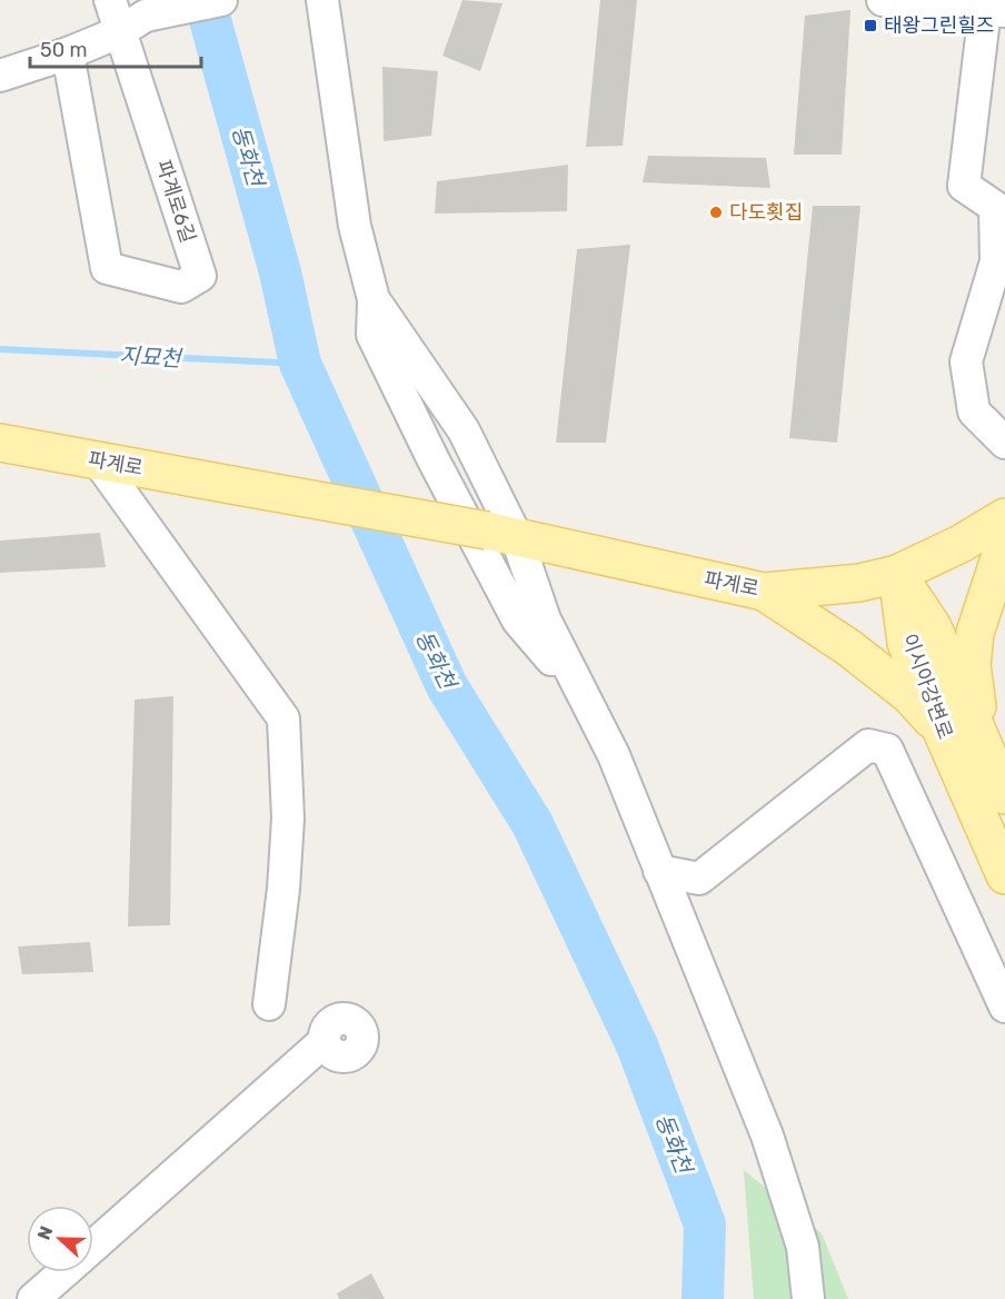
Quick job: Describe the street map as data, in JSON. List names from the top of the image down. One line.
{"streets":{"main road":["파계로","이시아강변로"],"street":["파계로6길"]},"crossings":[["파계로","이시아강변로"]],"water":["동화천","지묘천"],"places":{"transit":["태왕그린힐즈"],"other":["다도횟집"]},"scale_bar":"50 m","north":"left"}
